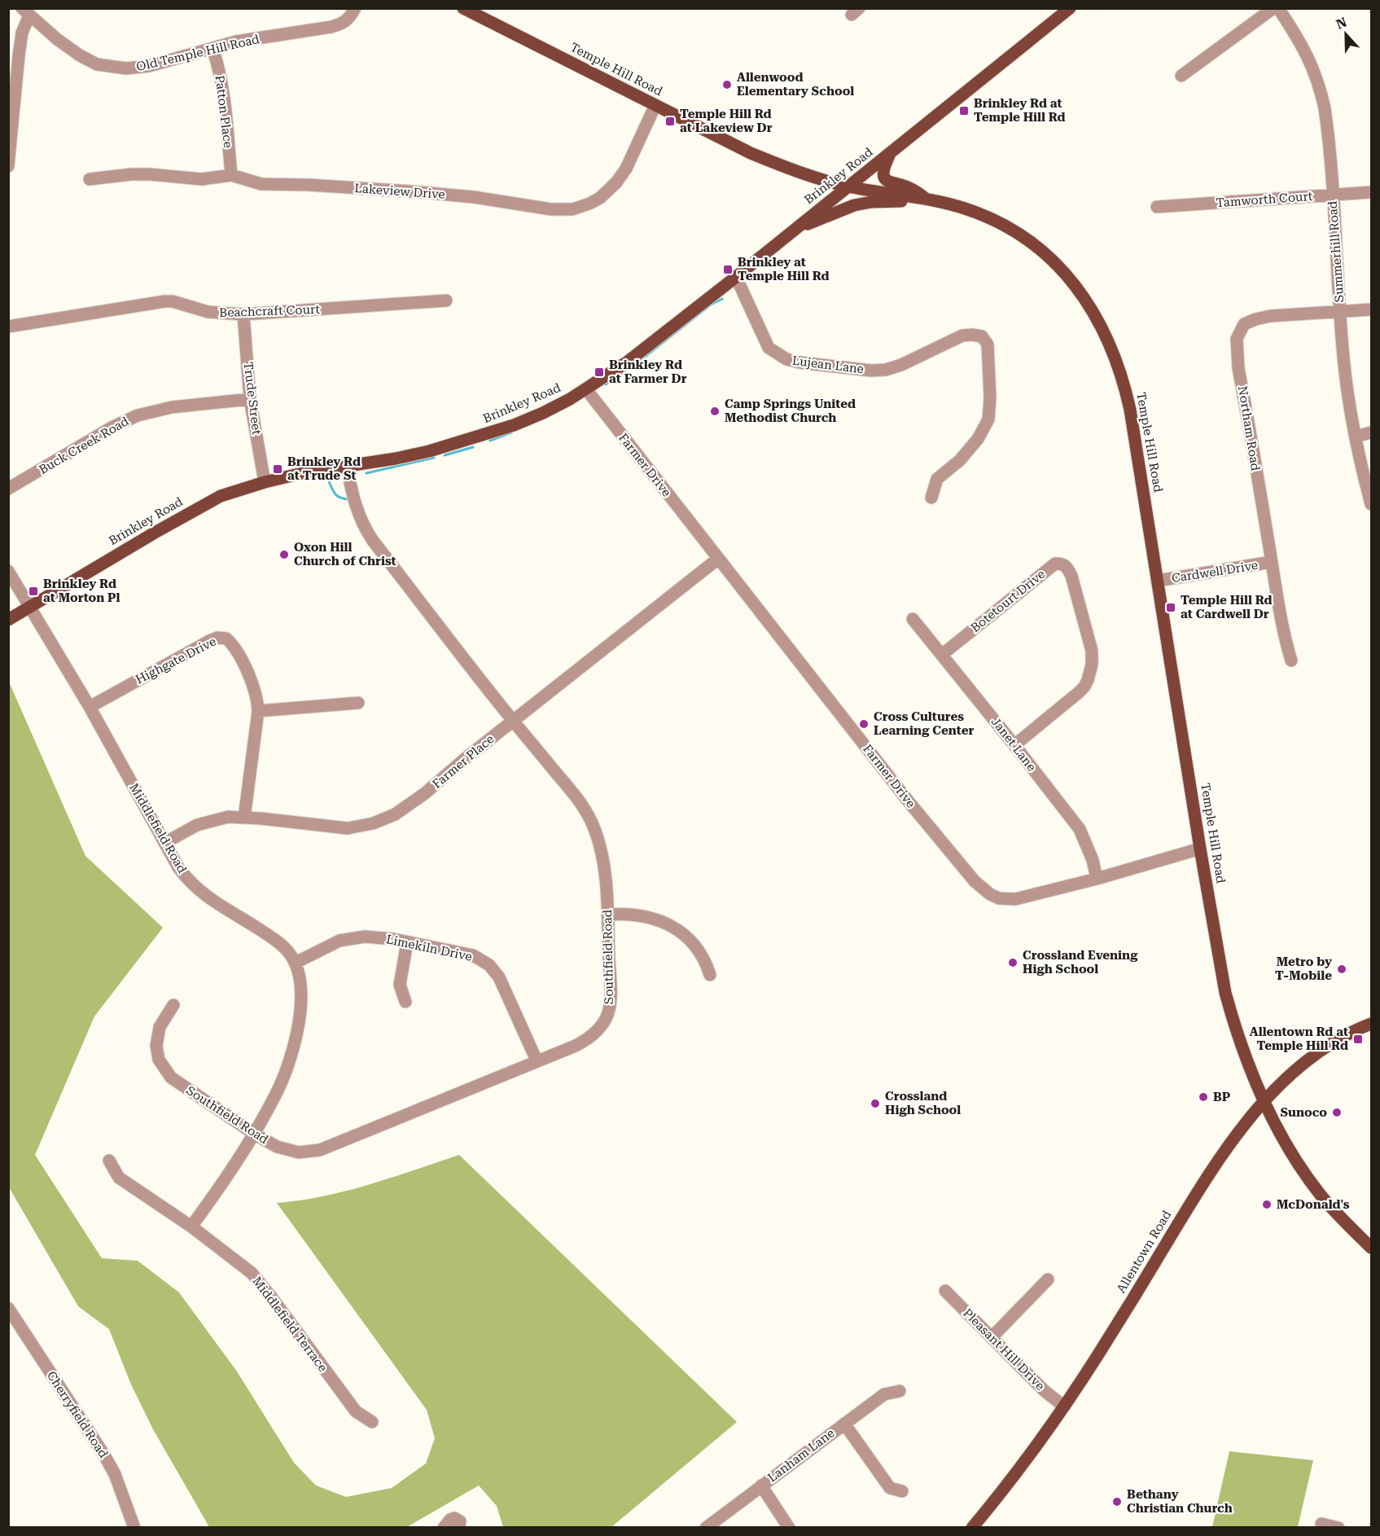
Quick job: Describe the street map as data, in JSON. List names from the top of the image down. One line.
{"streets":{"main road":["Temple Hill Road","Brinkley Road","Allentown Road"],"street":["Old Temple Hill Road","Patton Place","Lakeview Drive","Tamworth Court","Summerhill Road","Beachcraft Court","Lujean Lane","Trude Street","Northam Road","Buck Creek Road","Farmer Drive","Cardwell Drive","Botetourt Drive","Highgate Drive","Janet Lane","Farmer Place","Middlefield Road","Limekiln Drive","Southfield Road","Middlefield Terrace","Pleasant Hill Drive","Cherryfield Road","Lanham Lane"]},"crossings":[["Old Temple Hill Road","Patton Place"],["Temple Hill Road","Brinkley Road"],["Temple Hill Road","Lakeview Drive"],["Temple Hill Road","Farmer Drive"],["Temple Hill Road","Cardwell Drive"],["Temple Hill Road","Allentown Road"],["Patton Place","Lakeview Drive"],["Brinkley Road","Lujean Lane"],["Brinkley Road","Trude Street"],["Brinkley Road","Farmer Drive"],["Brinkley Road","Middlefield Road"],["Brinkley Road","Southfield Road"],["Tamworth Court","Summerhill Road"],["Summerhill Road","Northam Road"],["Beachcraft Court","Trude Street"],["Trude Street","Buck Creek Road"],["Northam Road","Cardwell Drive"],["Farmer Drive","Janet Lane"],["Farmer Drive","Farmer Place"],["Botetourt Drive","Janet Lane"],["Highgate Drive","Farmer Place"],["Highgate Drive","Middlefield Road"],["Farmer Place","Middlefield Road"],["Farmer Place","Southfield Road"],["Middlefield Road","Limekiln Drive"],["Limekiln Drive","Southfield Road"],["Allentown Road","Pleasant Hill Drive"]],"places":{"other":["Allenwood Elementary School","Camp Springs United Methodist Church","Oxon Hill Church of Christ","Cross Cultures Learning Center","Crossland Evening High School","Metro by T-Mobile","BP","Crossland High School","Sunoco","McDonald's","Bethany Christian Church"],"transit":["Brinkley Rd at Temple Hill Rd","Temple Hill Rd at Lakeview Dr","Brinkley at Temple Hill Rd","Brinkley Rd at Farmer Dr","Brinkley Rd at Trude St","Brinkley Rd at Morton Pl","Temple Hill Rd at Cardwell Dr","Allentown Rd at Temple Hill Rd"]},"north":"top"}
